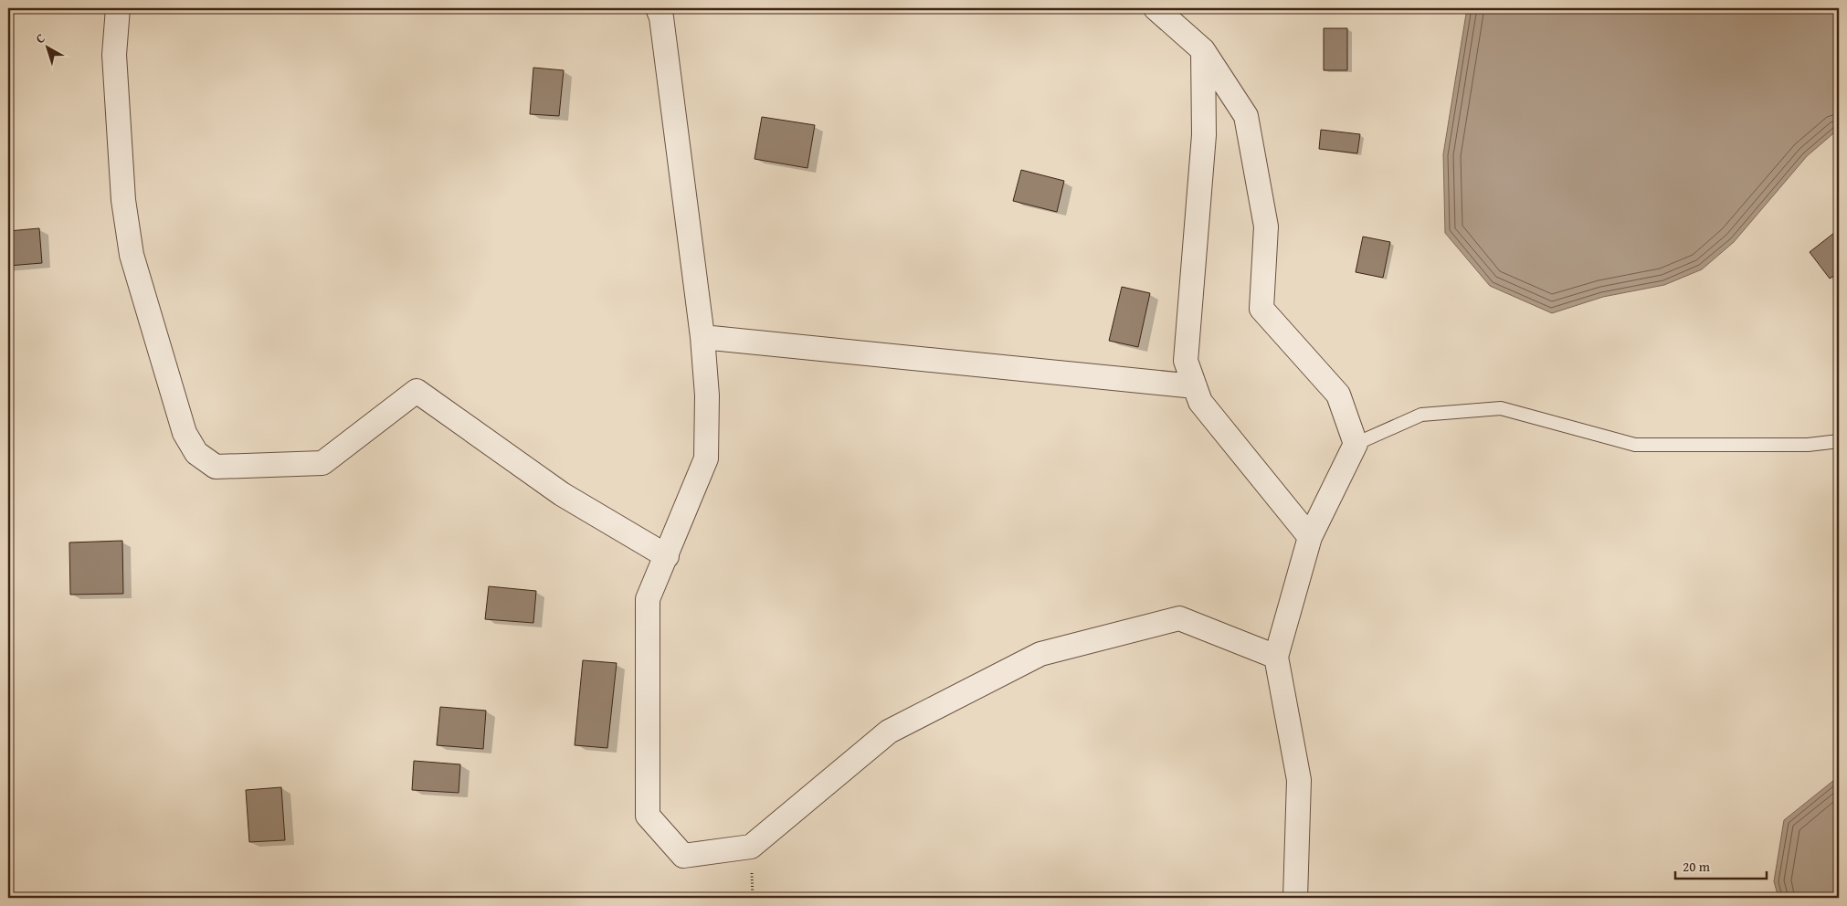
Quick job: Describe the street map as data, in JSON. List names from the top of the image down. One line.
{"scale_bar":"20 m","north":"top left"}
